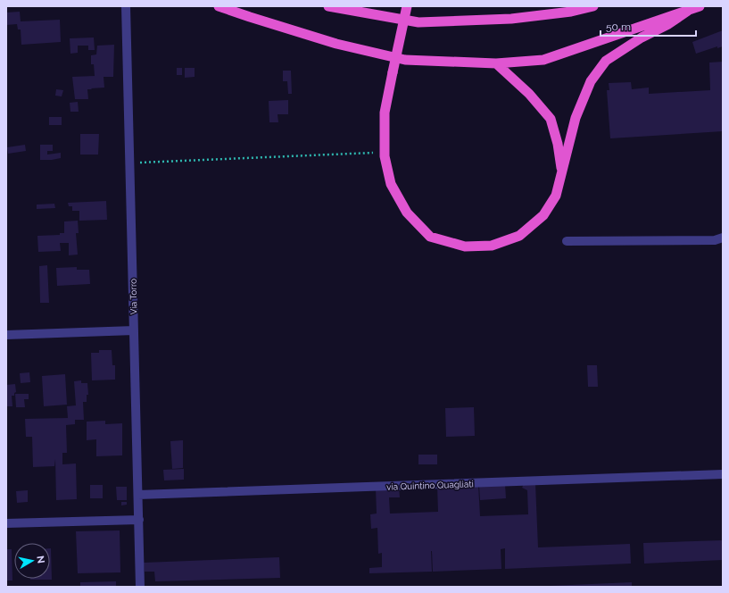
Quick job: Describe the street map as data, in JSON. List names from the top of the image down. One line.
{"streets":{"street":["Via Torro","via Quintino Quagliati"]},"crossings":[["Via Torro","via Quintino Quagliati"]],"scale_bar":"50 m","north":"right"}
